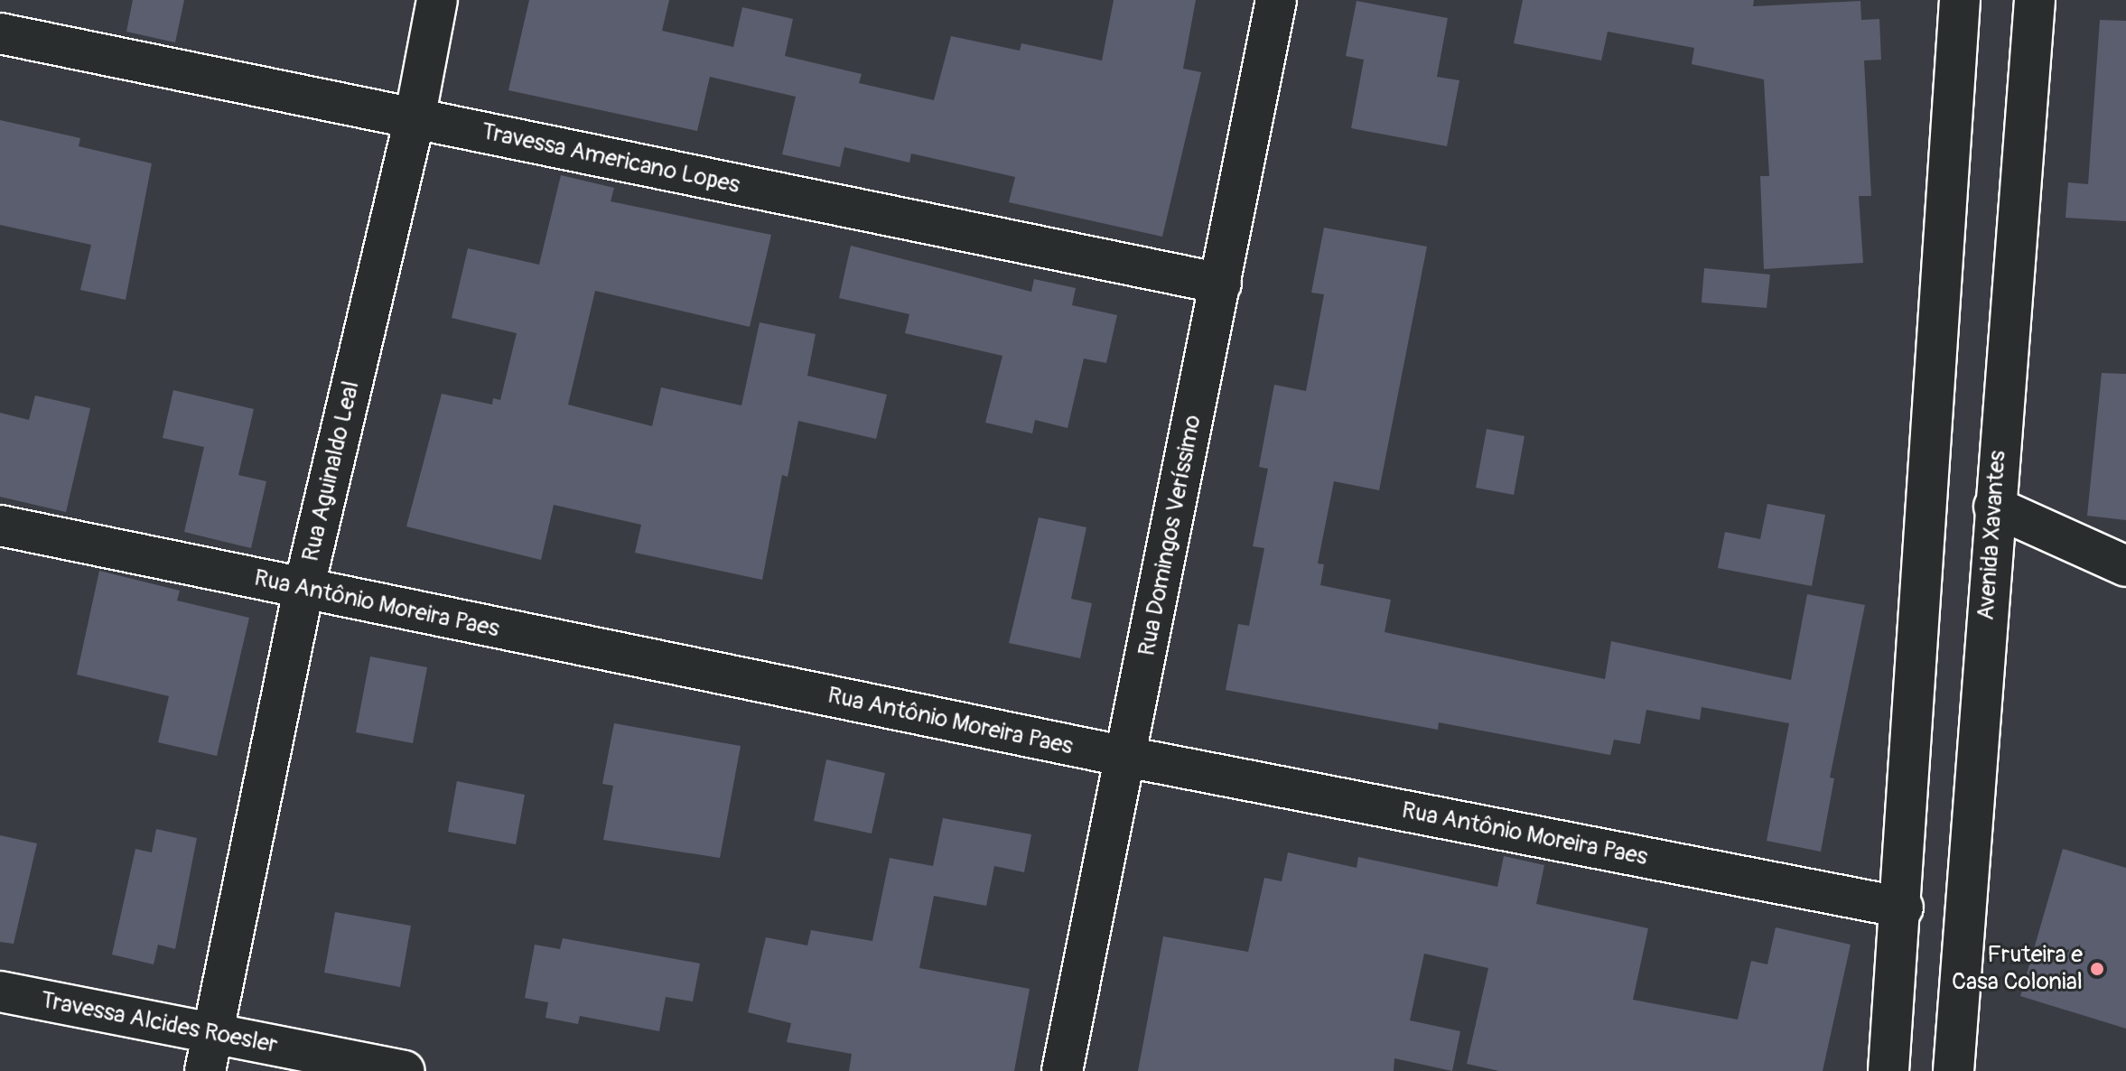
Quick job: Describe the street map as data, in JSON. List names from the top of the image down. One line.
{"streets":{"street":["Travessa Americano Lopes","Rua Aguinaldo Leal","Rua Domingos Veríssimo","Avenida Xavantes","Rua Antônio Moreira Paes","Travessa Alcides Roesler"]},"crossings":[["Travessa Americano Lopes","Rua Aguinaldo Leal"],["Travessa Americano Lopes","Rua Domingos Veríssimo"],["Rua Aguinaldo Leal","Rua Antônio Moreira Paes"],["Rua Aguinaldo Leal","Travessa Alcides Roesler"],["Rua Domingos Veríssimo","Rua Antônio Moreira Paes"]],"places":["Fruteira e Casa Colonial"]}
